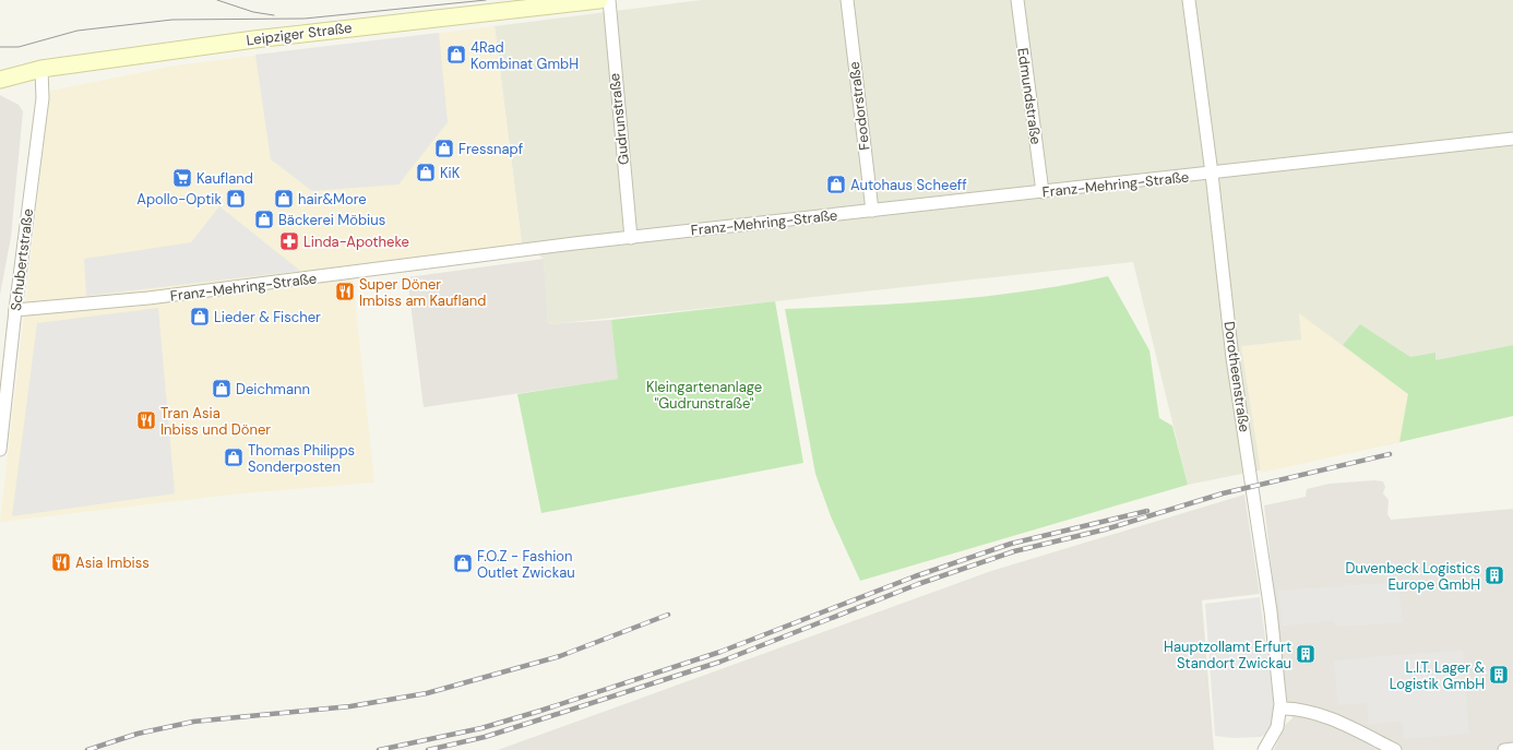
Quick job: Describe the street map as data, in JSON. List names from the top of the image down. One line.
{"streets":{"street":["Leipziger Straße","Edmundstraße","Feodorstraße","Gudrunstraße","Franz-Mehring-Straße","Schubertstraße","Dorotheenstraße"]},"crossings":[["Leipziger Straße","Schubertstraße"],["Edmundstraße","Franz-Mehring-Straße"],["Feodorstraße","Franz-Mehring-Straße"],["Gudrunstraße","Franz-Mehring-Straße"],["Franz-Mehring-Straße","Schubertstraße"],["Franz-Mehring-Straße","Dorotheenstraße"]],"parks":["Kleingartenanlage \"Gudrunstraße\""],"places":{"shop":["4Rad Kombinat GmbH","Fressnapf","KiK","Autohaus Scheeff","Apollo-Optik","hair&More","Bäckerei Möbius","Lieder & Fischer","Deichmann","Thomas Philipps Sonderposten","F.O.Z - Fashion Outlet Zwickau"],"supermarket":["Kaufland"],"pharmacy":["Linda-Apotheke"],"restaurant":["Super Döner Imbiss am Kaufland","Tran Asia Inbiss und Döner","Asia Imbiss"],"building":["Duvenbeck Logistics Europe GmbH","Hauptzollamt Erfurt Standort Zwickau","L.I.T. Lager & Logistik GmbH"]}}
